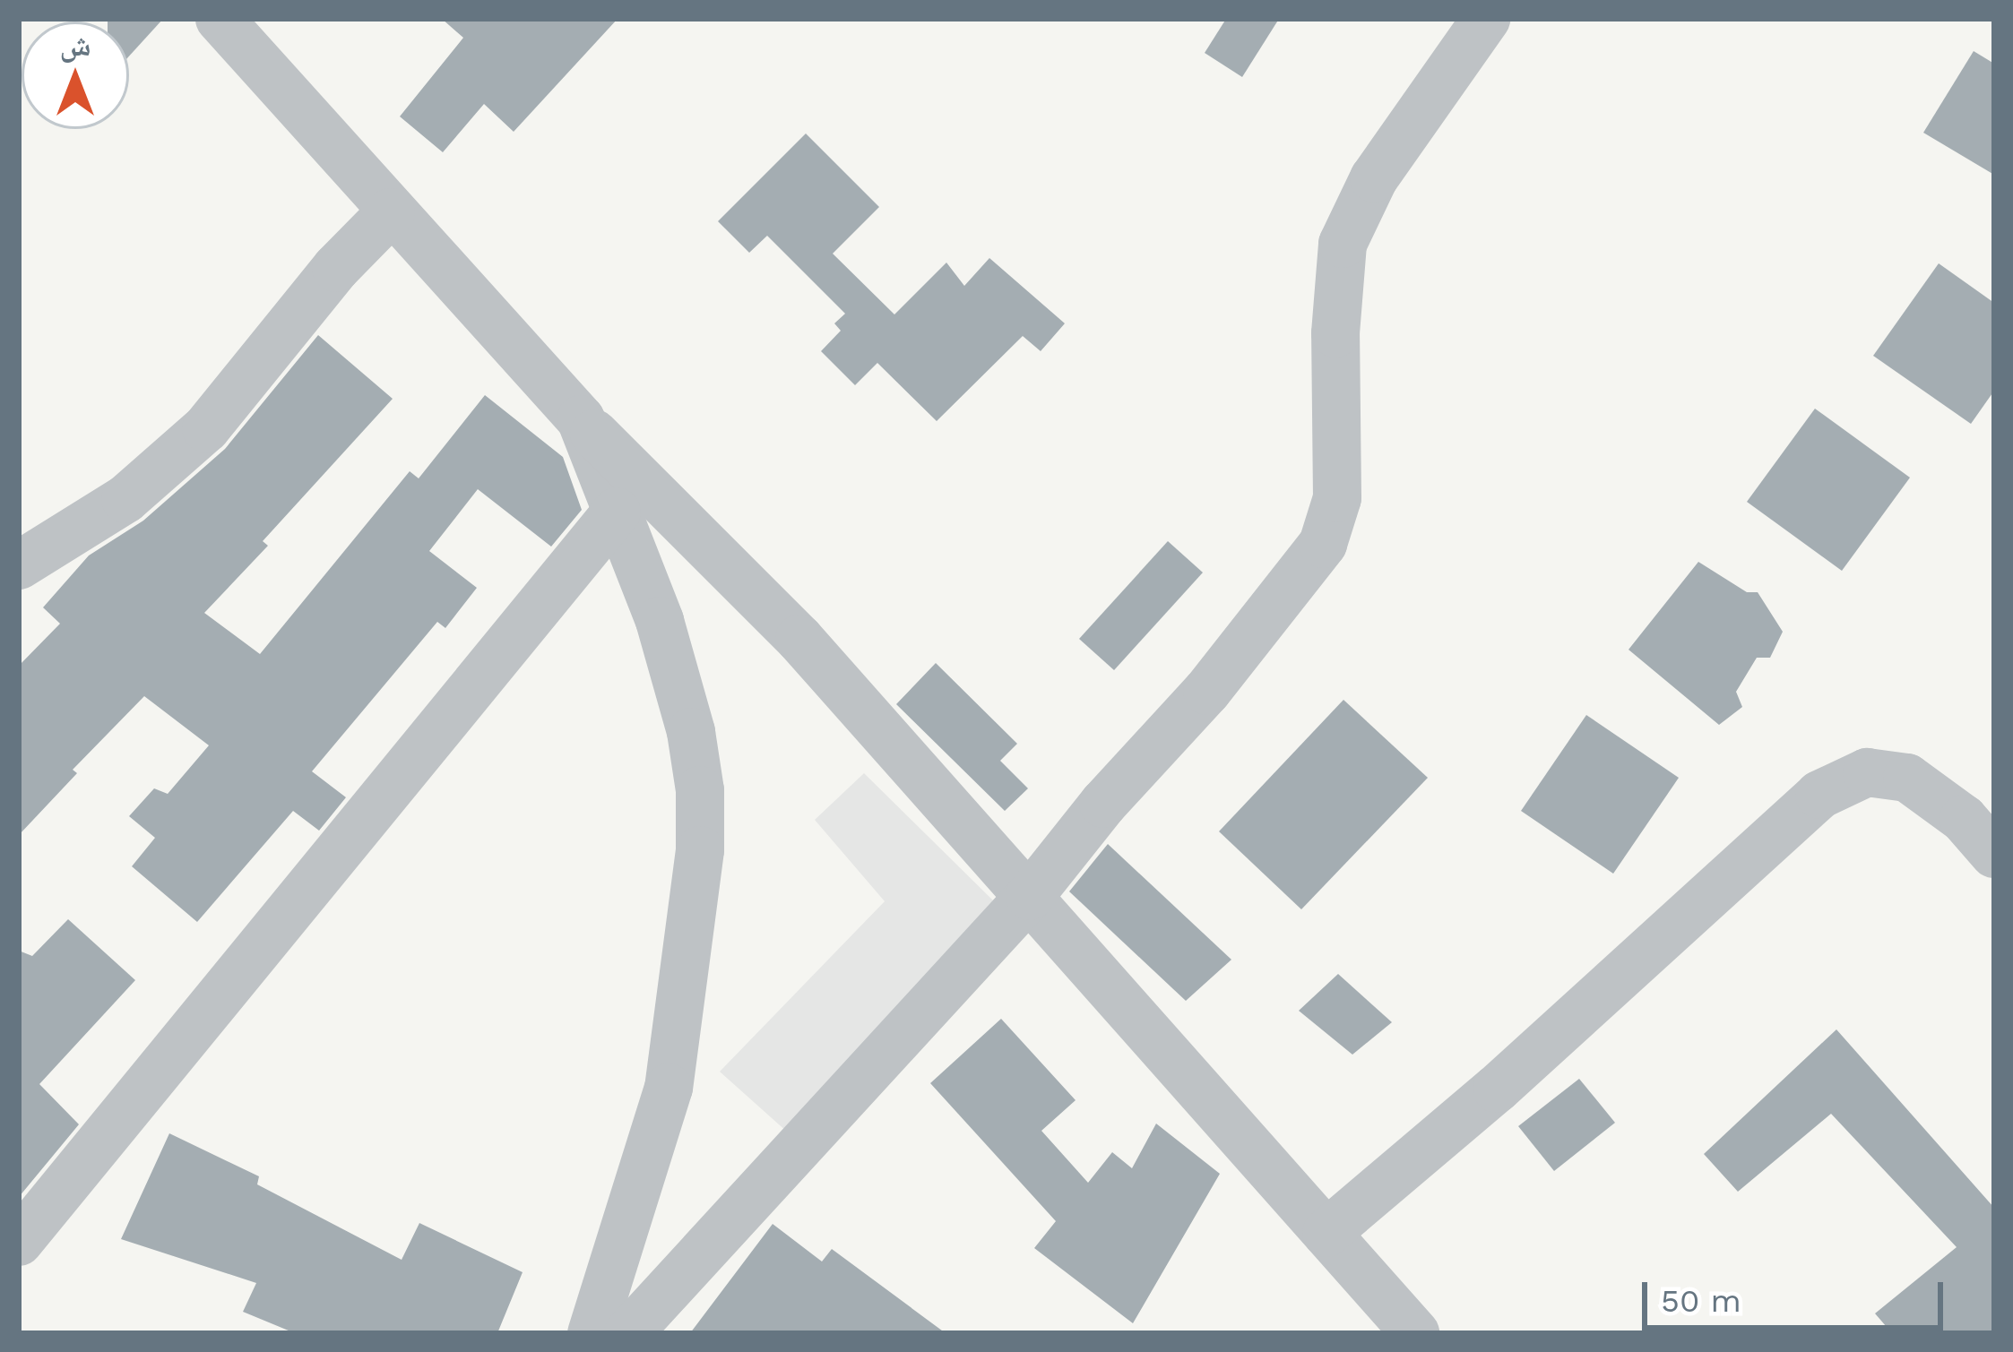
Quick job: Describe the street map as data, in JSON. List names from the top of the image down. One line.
{"scale_bar":"50 m","north":"top"}
